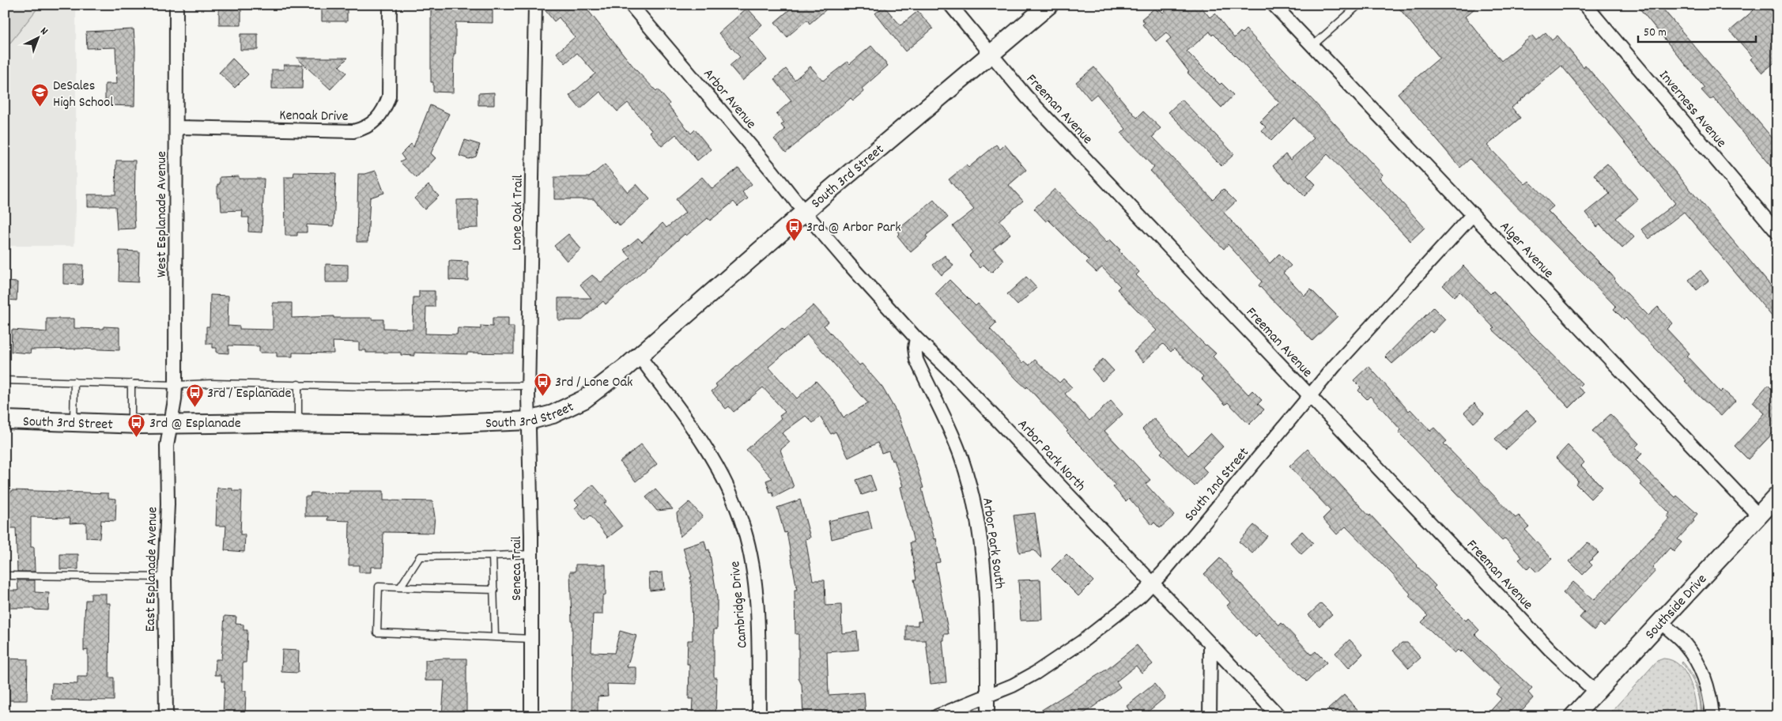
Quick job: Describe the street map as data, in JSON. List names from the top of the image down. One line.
{"streets":{"street":["Arbor Avenue","Freeman Avenue","Inverness Avenue","Kenoak Drive","South 3rd Street","Lone Oak Trail","West Esplanade Avenue","Alger Avenue","Arbor Park North","South 2nd Street","Arbor Park South","Seneca Trail","East Esplanade Avenue","Cambridge Drive","Southside Drive"]},"crossings":[["Arbor Avenue","South 3rd Street"],["Arbor Avenue","Arbor Park North"],["Freeman Avenue","South 3rd Street"],["Freeman Avenue","South 2nd Street"],["Freeman Avenue","Southside Drive"],["Kenoak Drive","West Esplanade Avenue"],["South 3rd Street","Lone Oak Trail"],["South 3rd Street","West Esplanade Avenue"],["South 3rd Street","Arbor Park North"],["South 3rd Street","Seneca Trail"],["South 3rd Street","East Esplanade Avenue"],["South 3rd Street","Cambridge Drive"],["Lone Oak Trail","Seneca Trail"],["West Esplanade Avenue","East Esplanade Avenue"],["Alger Avenue","South 2nd Street"],["Alger Avenue","Southside Drive"],["Arbor Park North","South 2nd Street"],["Arbor Park North","Arbor Park South"],["South 2nd Street","Arbor Park South"]],"places":{"school or university":["DeSales High School"],"bus stop":["3rd @ Arbor Park","3rd / Lone Oak","3rd / Esplanade","3rd @ Esplanade"]},"scale_bar":"50 m","north":"top right"}
